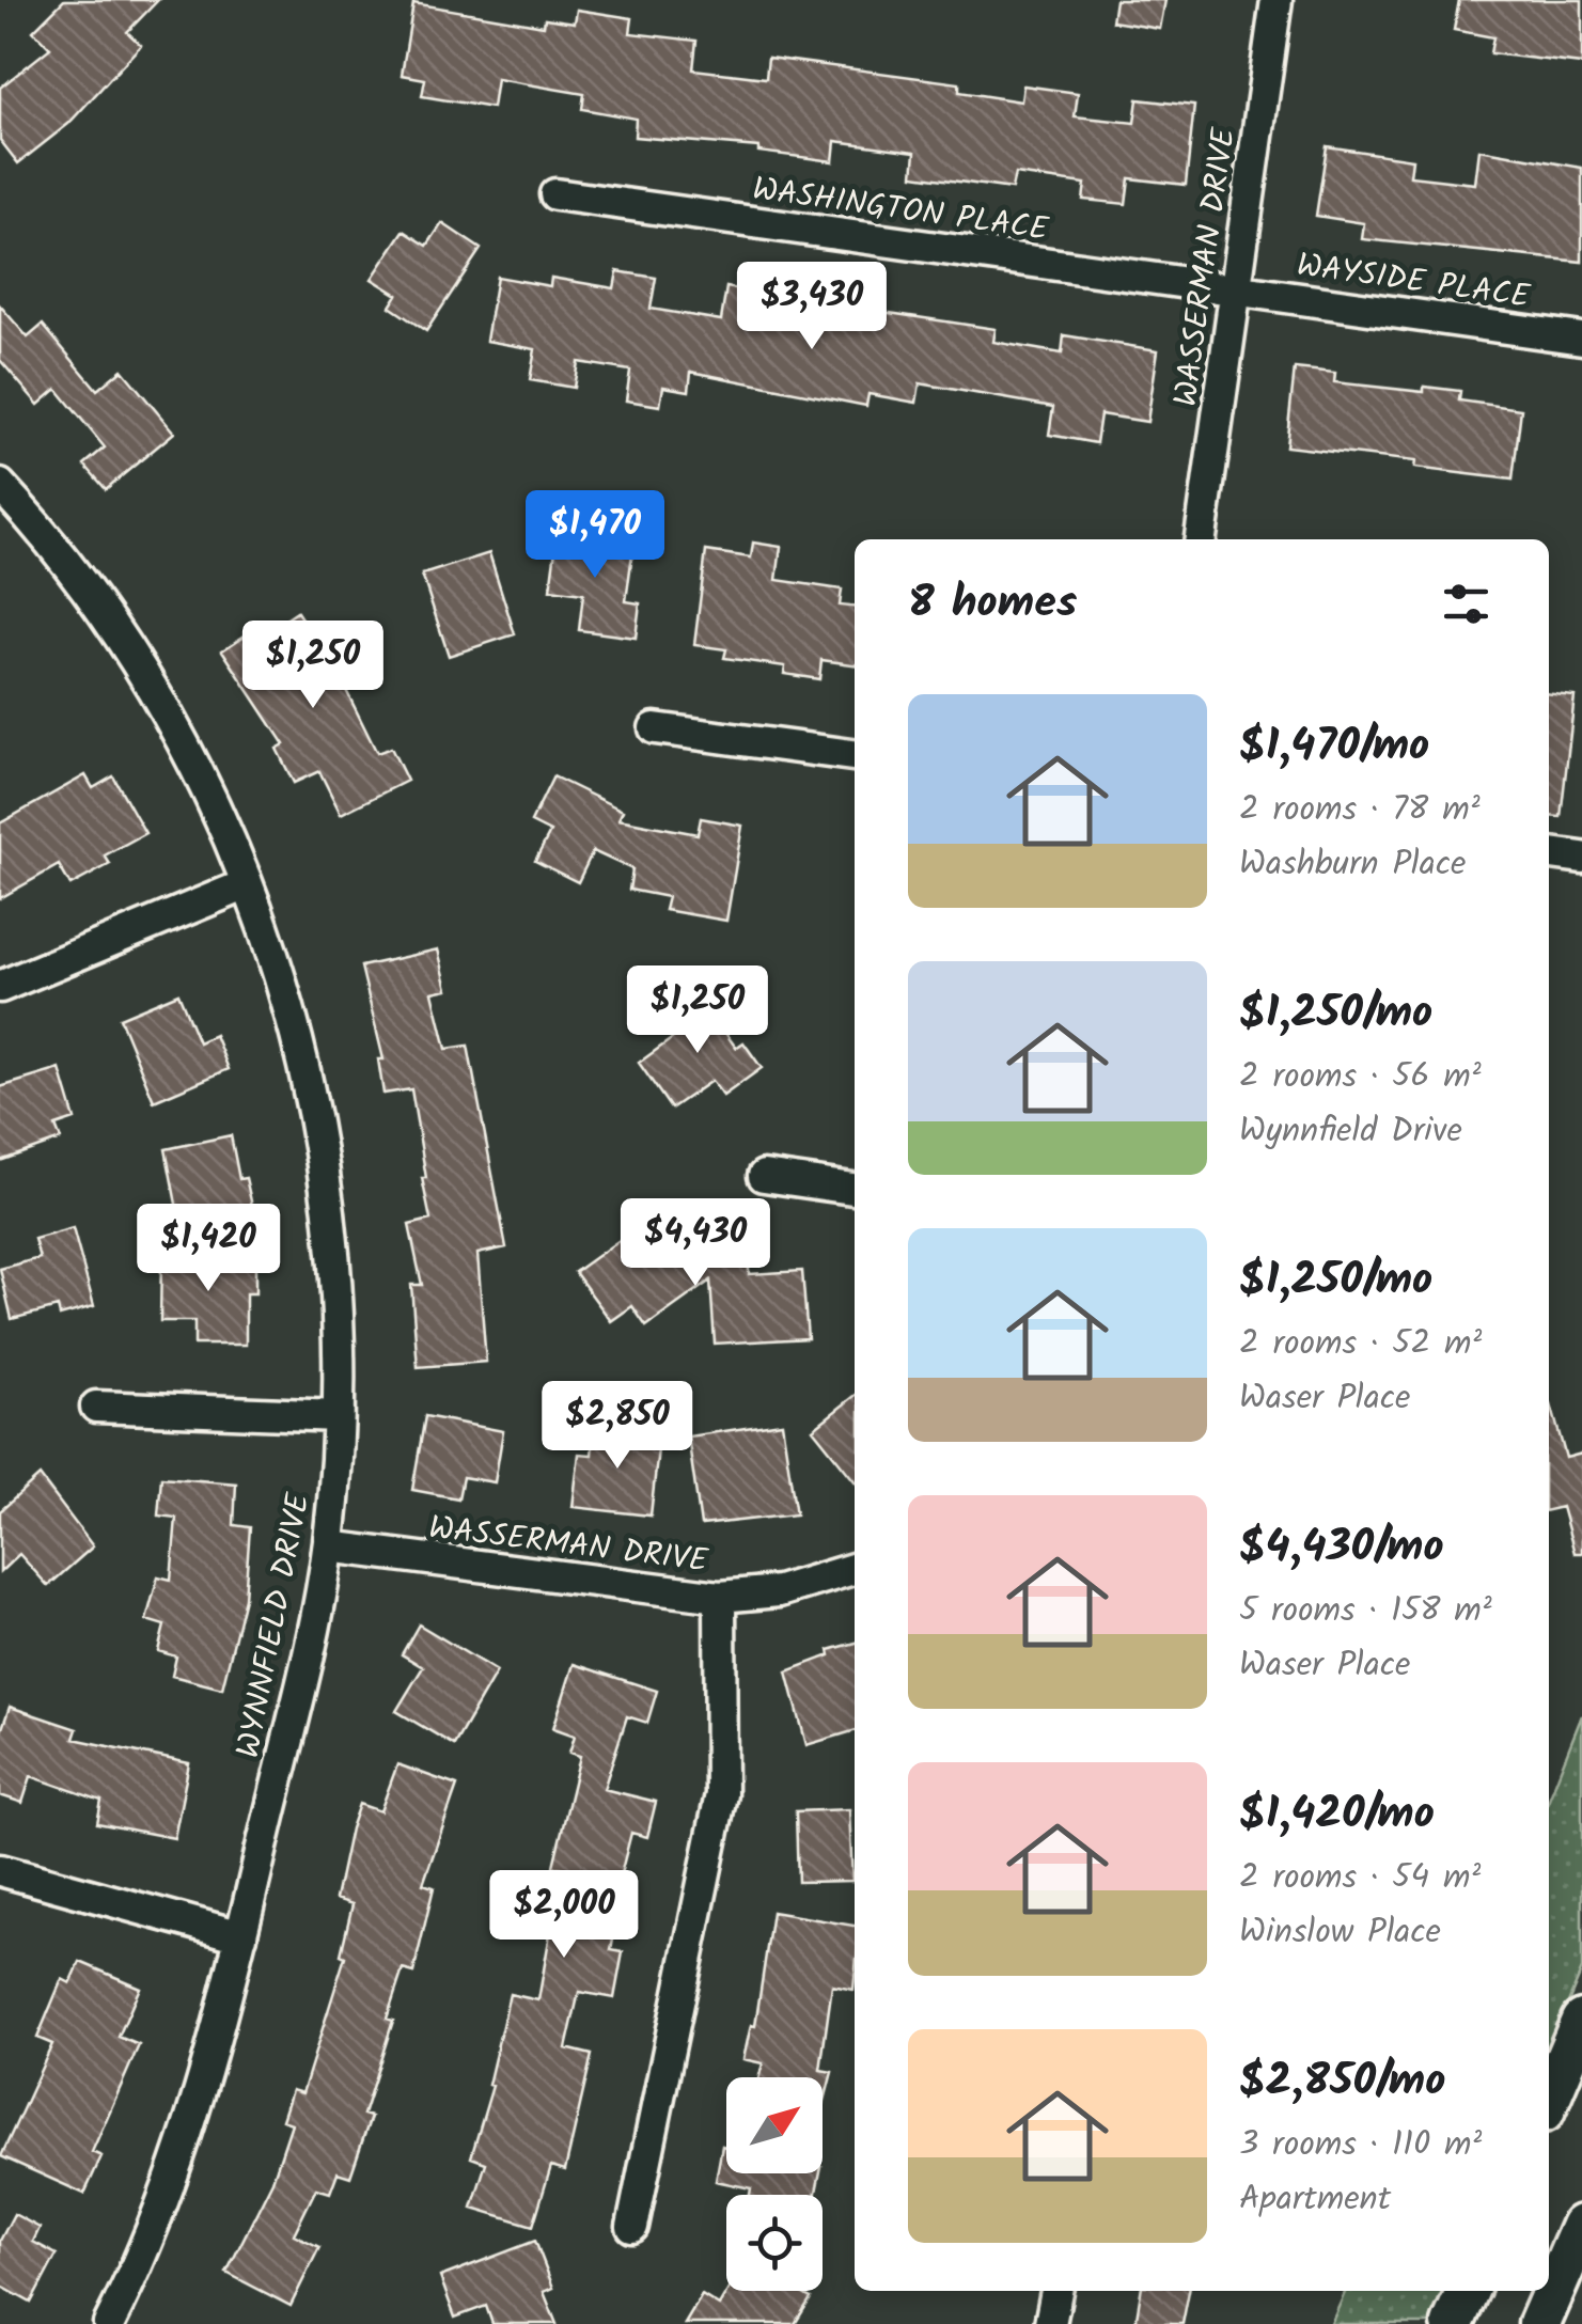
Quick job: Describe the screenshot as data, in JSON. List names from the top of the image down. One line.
{"streets":{"street":["WASHINGTON PLACE","WASSERMAN DRIVE","WAYSIDE PLACE","WYNNFIELD DRIVE"]},"crossings":[["WASHINGTON PLACE","WASSERMAN DRIVE"],["WASHINGTON PLACE","WAYSIDE PLACE"],["WASSERMAN DRIVE","WAYSIDE PLACE"],["WASSERMAN DRIVE","WYNNFIELD DRIVE"]],"north":"top right","page":{"price":["$3,430","$1,470","$1,250","$1,250","$4,430","$1,420","$2,850","$2,000"],"heading":"8 homes","list":[{"name":"$1,470/mo","note":"2 rooms · 78 m² · Washburn Place"},{"name":"$1,250/mo","note":"2 rooms · 56 m² · Wynnfield Drive"},{"name":"$1,250/mo","note":"2 rooms · 52 m² · Waser Place"},{"name":"$4,430/mo","note":"5 rooms · 158 m² · Waser Place"},{"name":"$1,420/mo","note":"2 rooms · 54 m² · Winslow Place"},{"name":"$2,850/mo","note":"3 rooms · 110 m² · Apartment"}]}}
